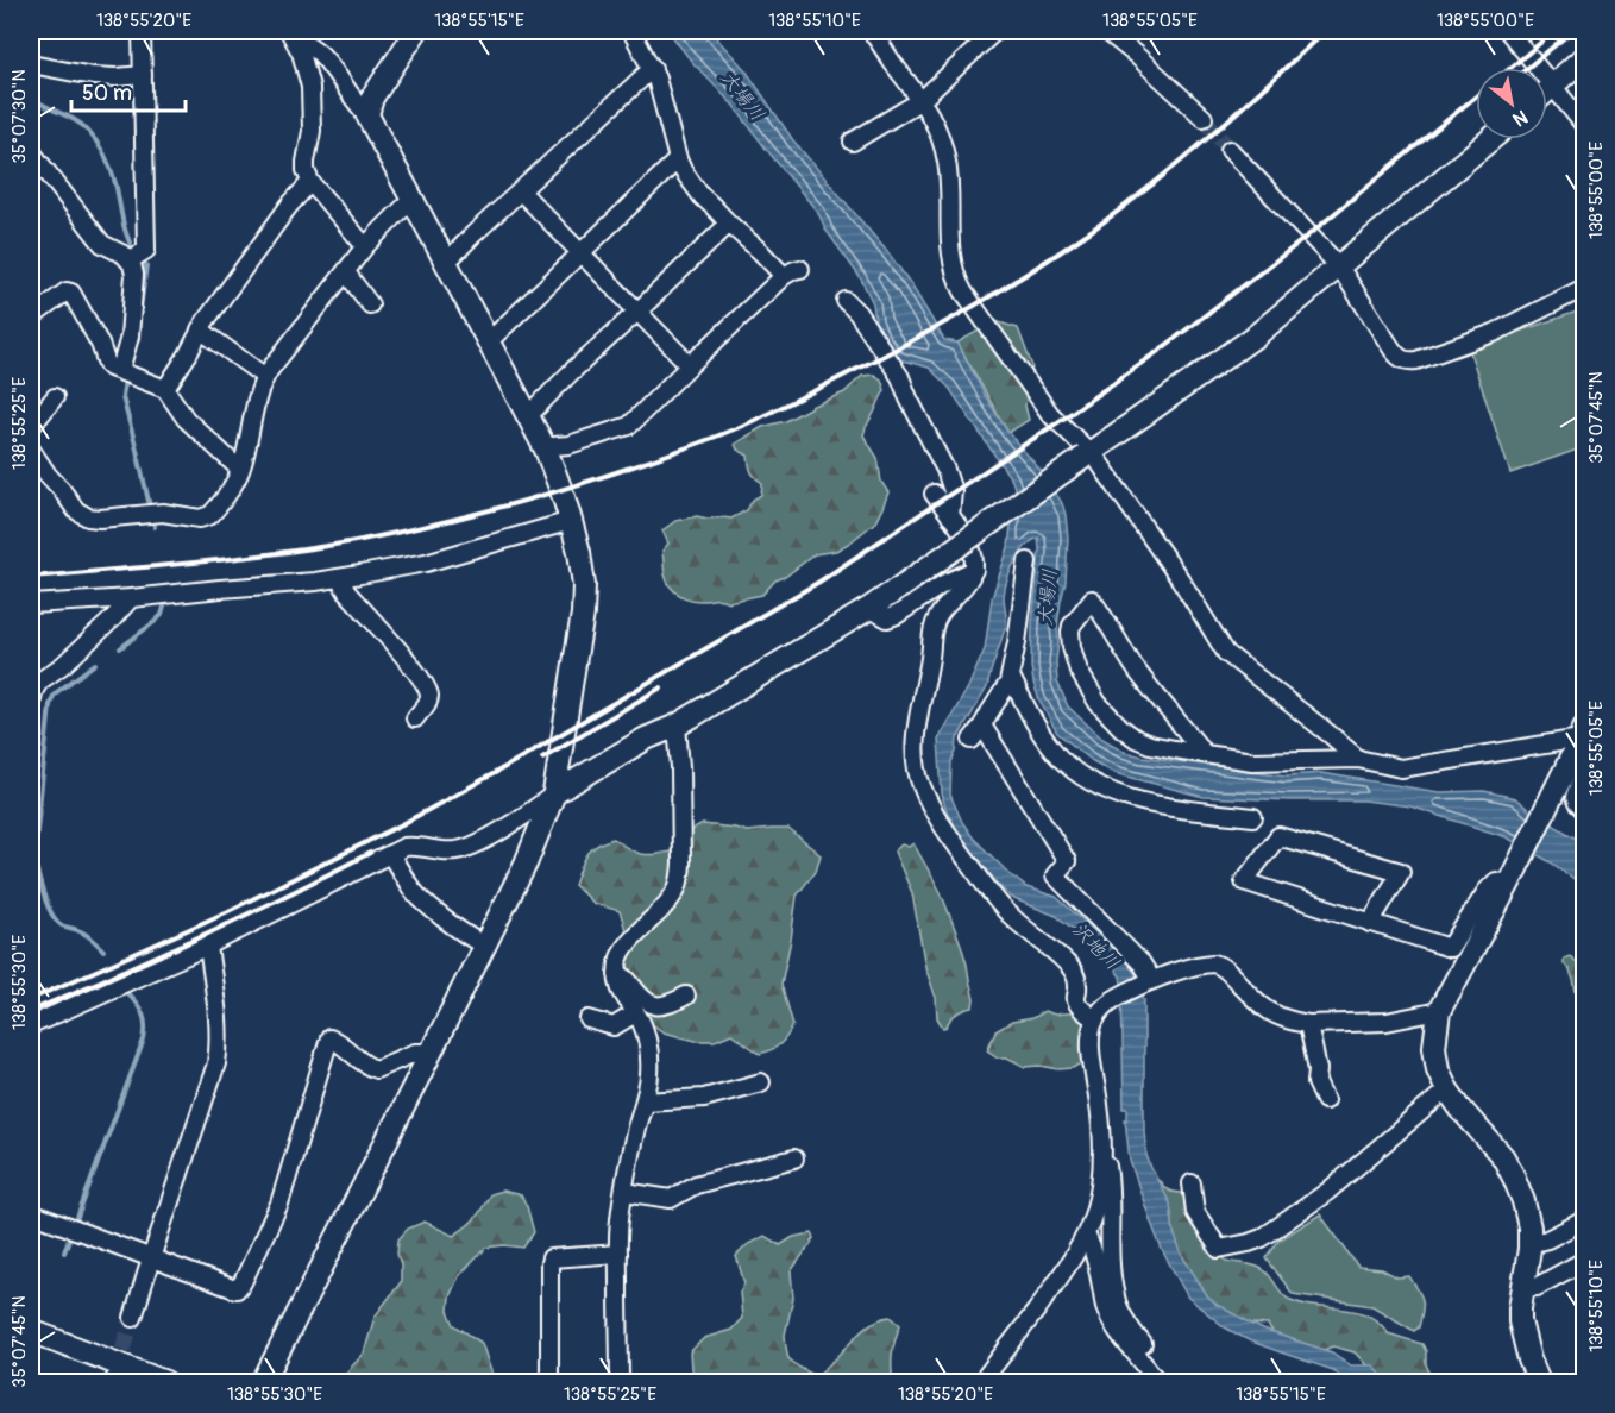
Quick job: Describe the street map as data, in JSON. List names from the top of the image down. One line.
{"water":["大場川","沢地川"],"scale_bar":"50 m","north":"bottom right","coordinates":["138°55'20\"E","138°55'15\"E","138°55'10\"E","138°55'05\"E","138°55'00\"E","35°07'30\"N","35°07'45\"N","138°55'25\"E","138°55'30\"E"]}
